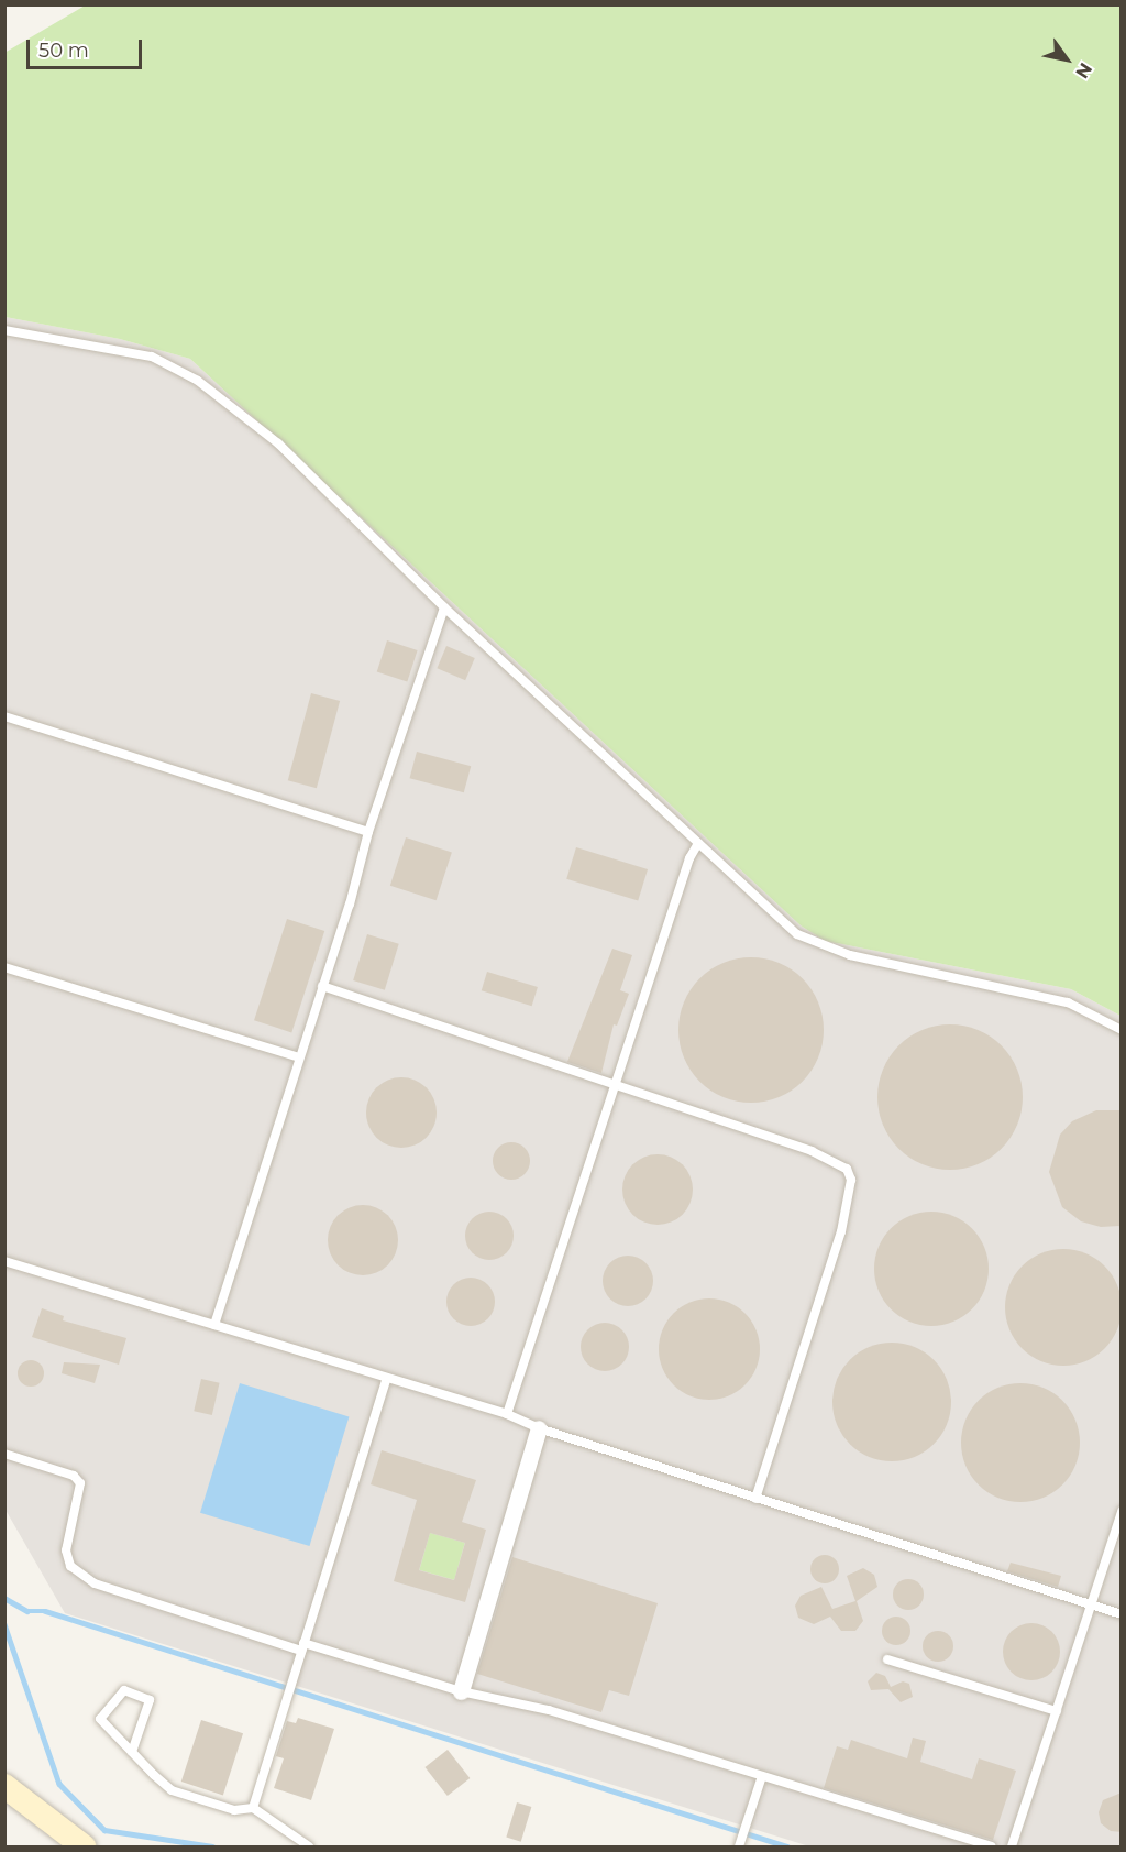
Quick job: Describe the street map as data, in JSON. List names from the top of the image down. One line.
{"scale_bar":"50 m","north":"bottom right"}
